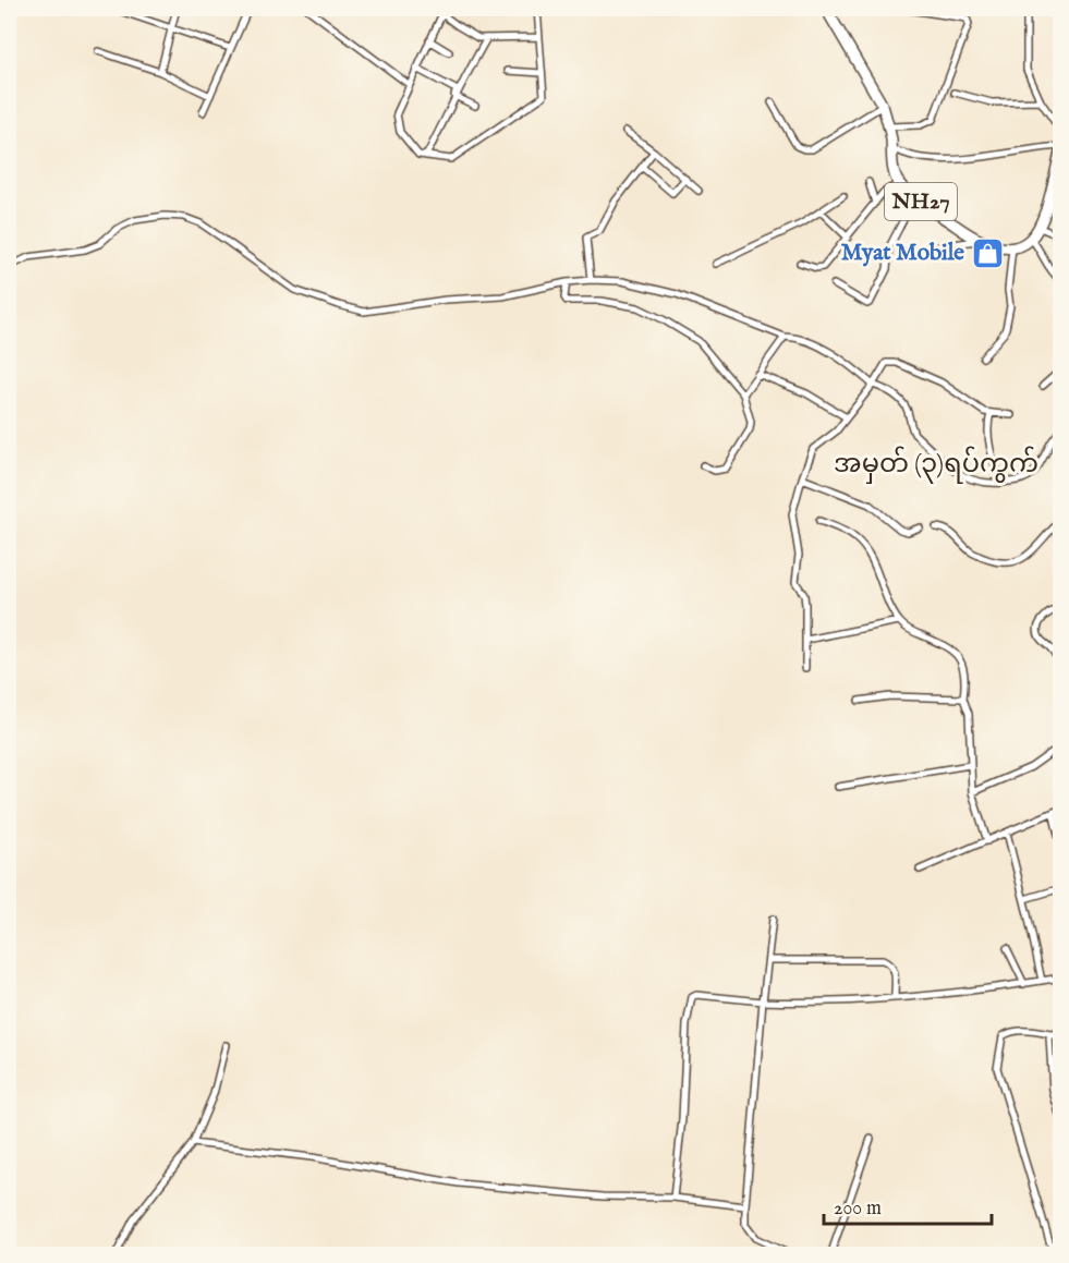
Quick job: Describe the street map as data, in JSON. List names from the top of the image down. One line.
{"streets":{"highway":["NH27"]},"districts":["အမှတ် (၃)ရပ်ကွက်"],"places":{"shop":["Myat Mobile"]},"scale_bar":"200 m"}
